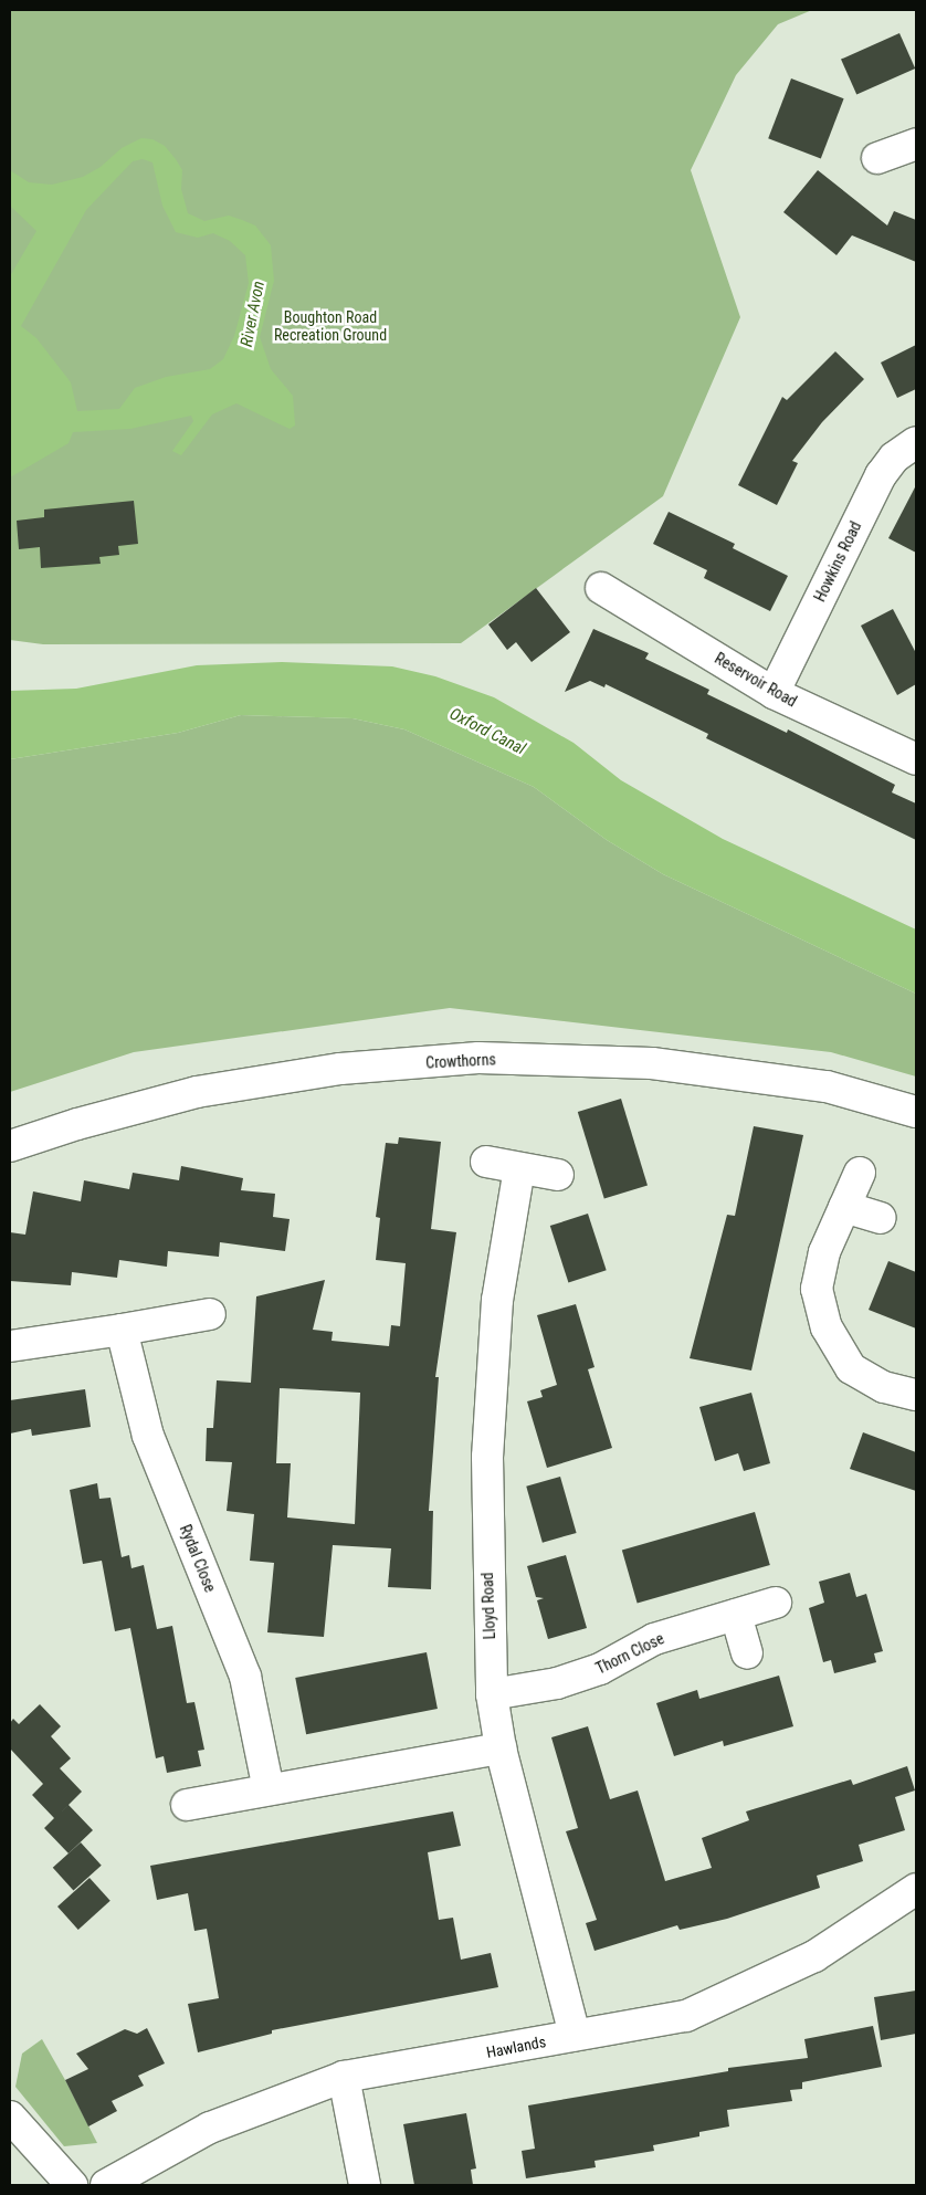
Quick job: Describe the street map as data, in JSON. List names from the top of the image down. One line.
{"streets":{"street":["Howkins Road","Reservoir Road","Crowthorns","Rydal Close","Lloyd Road","Thorn Close","Hawlands"]},"crossings":[["Howkins Road","Reservoir Road"],["Lloyd Road","Thorn Close"],["Lloyd Road","Hawlands"]],"water":["River Avon","Oxford Canal"],"parks":["Boughton Road Recreation Ground"]}
